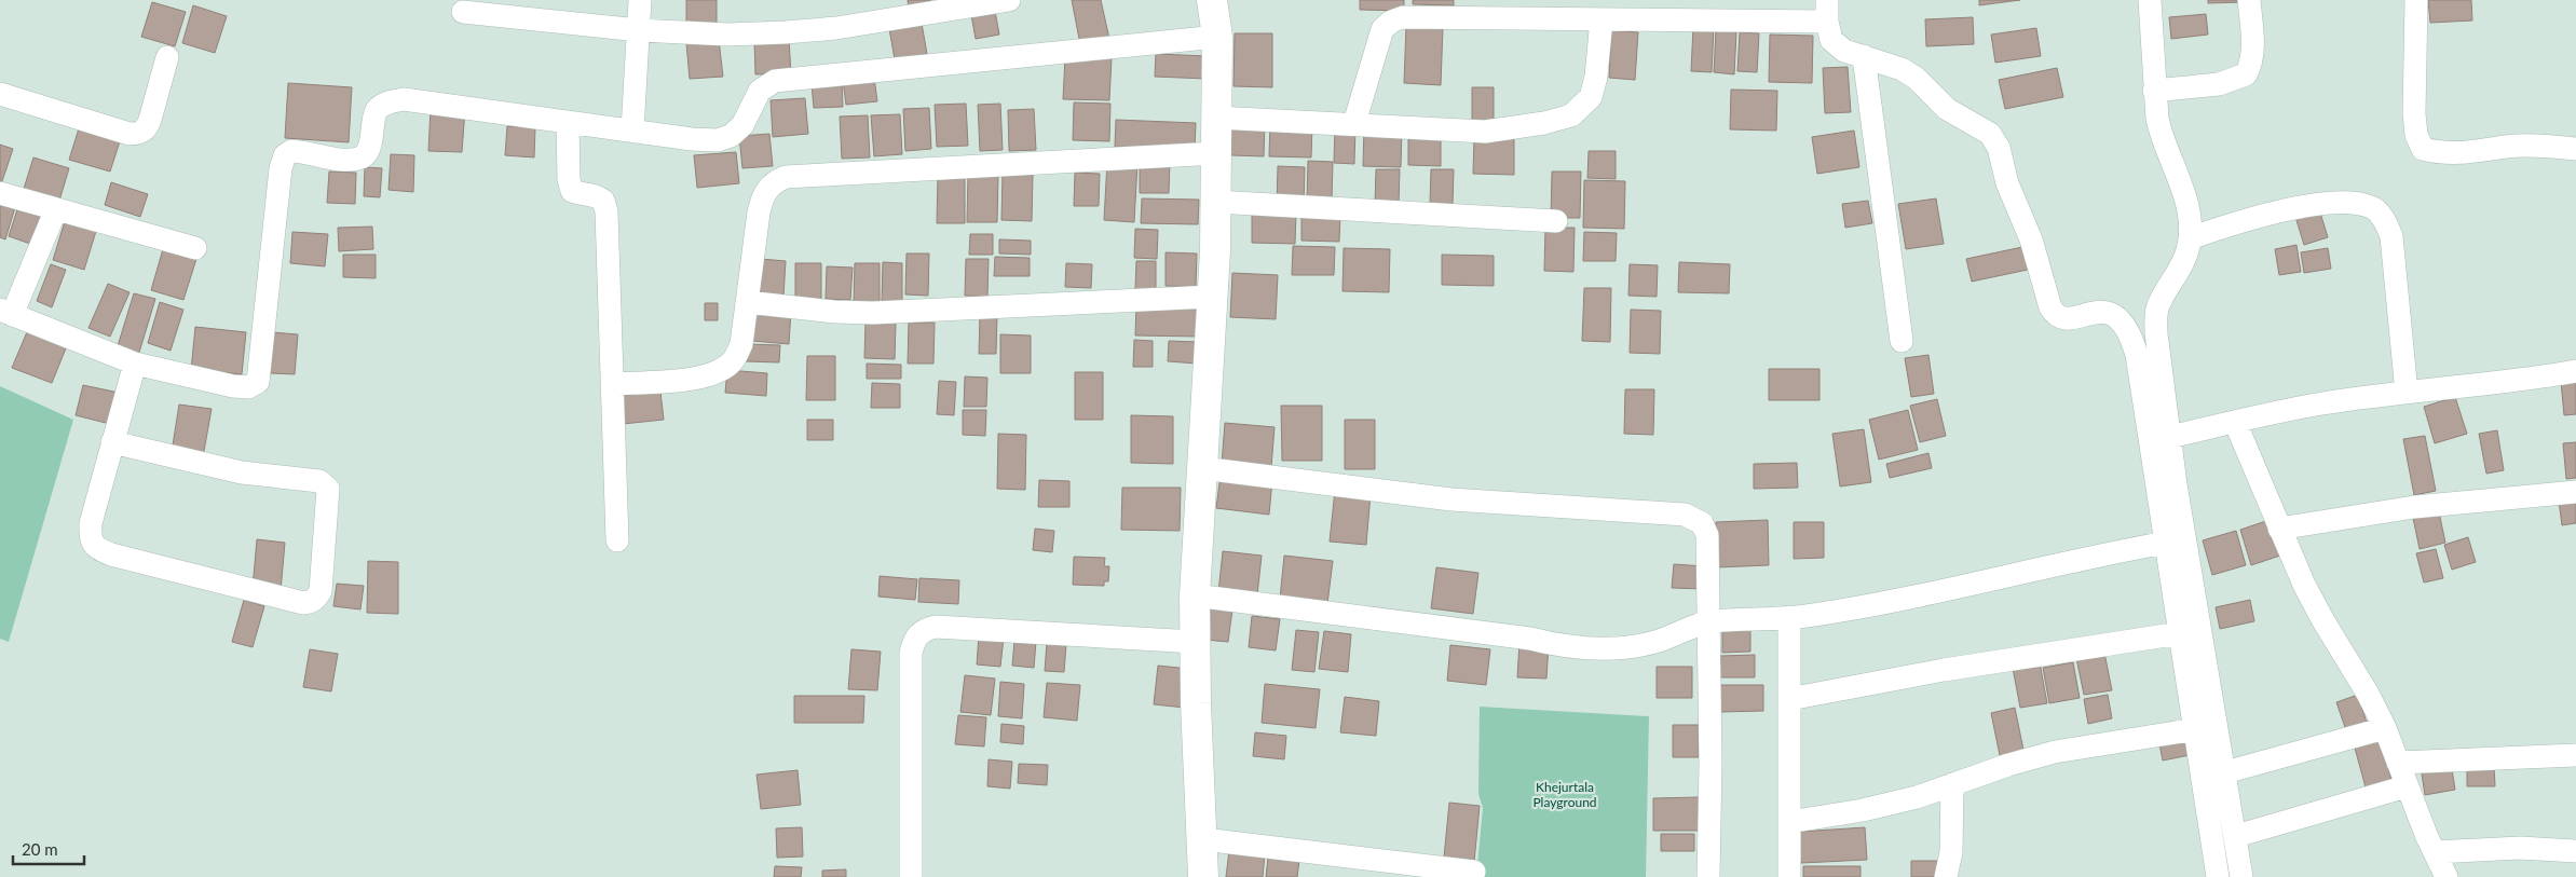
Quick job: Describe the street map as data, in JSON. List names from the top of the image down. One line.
{"parks":["Khejurtala Playground"],"scale_bar":"20 m"}
